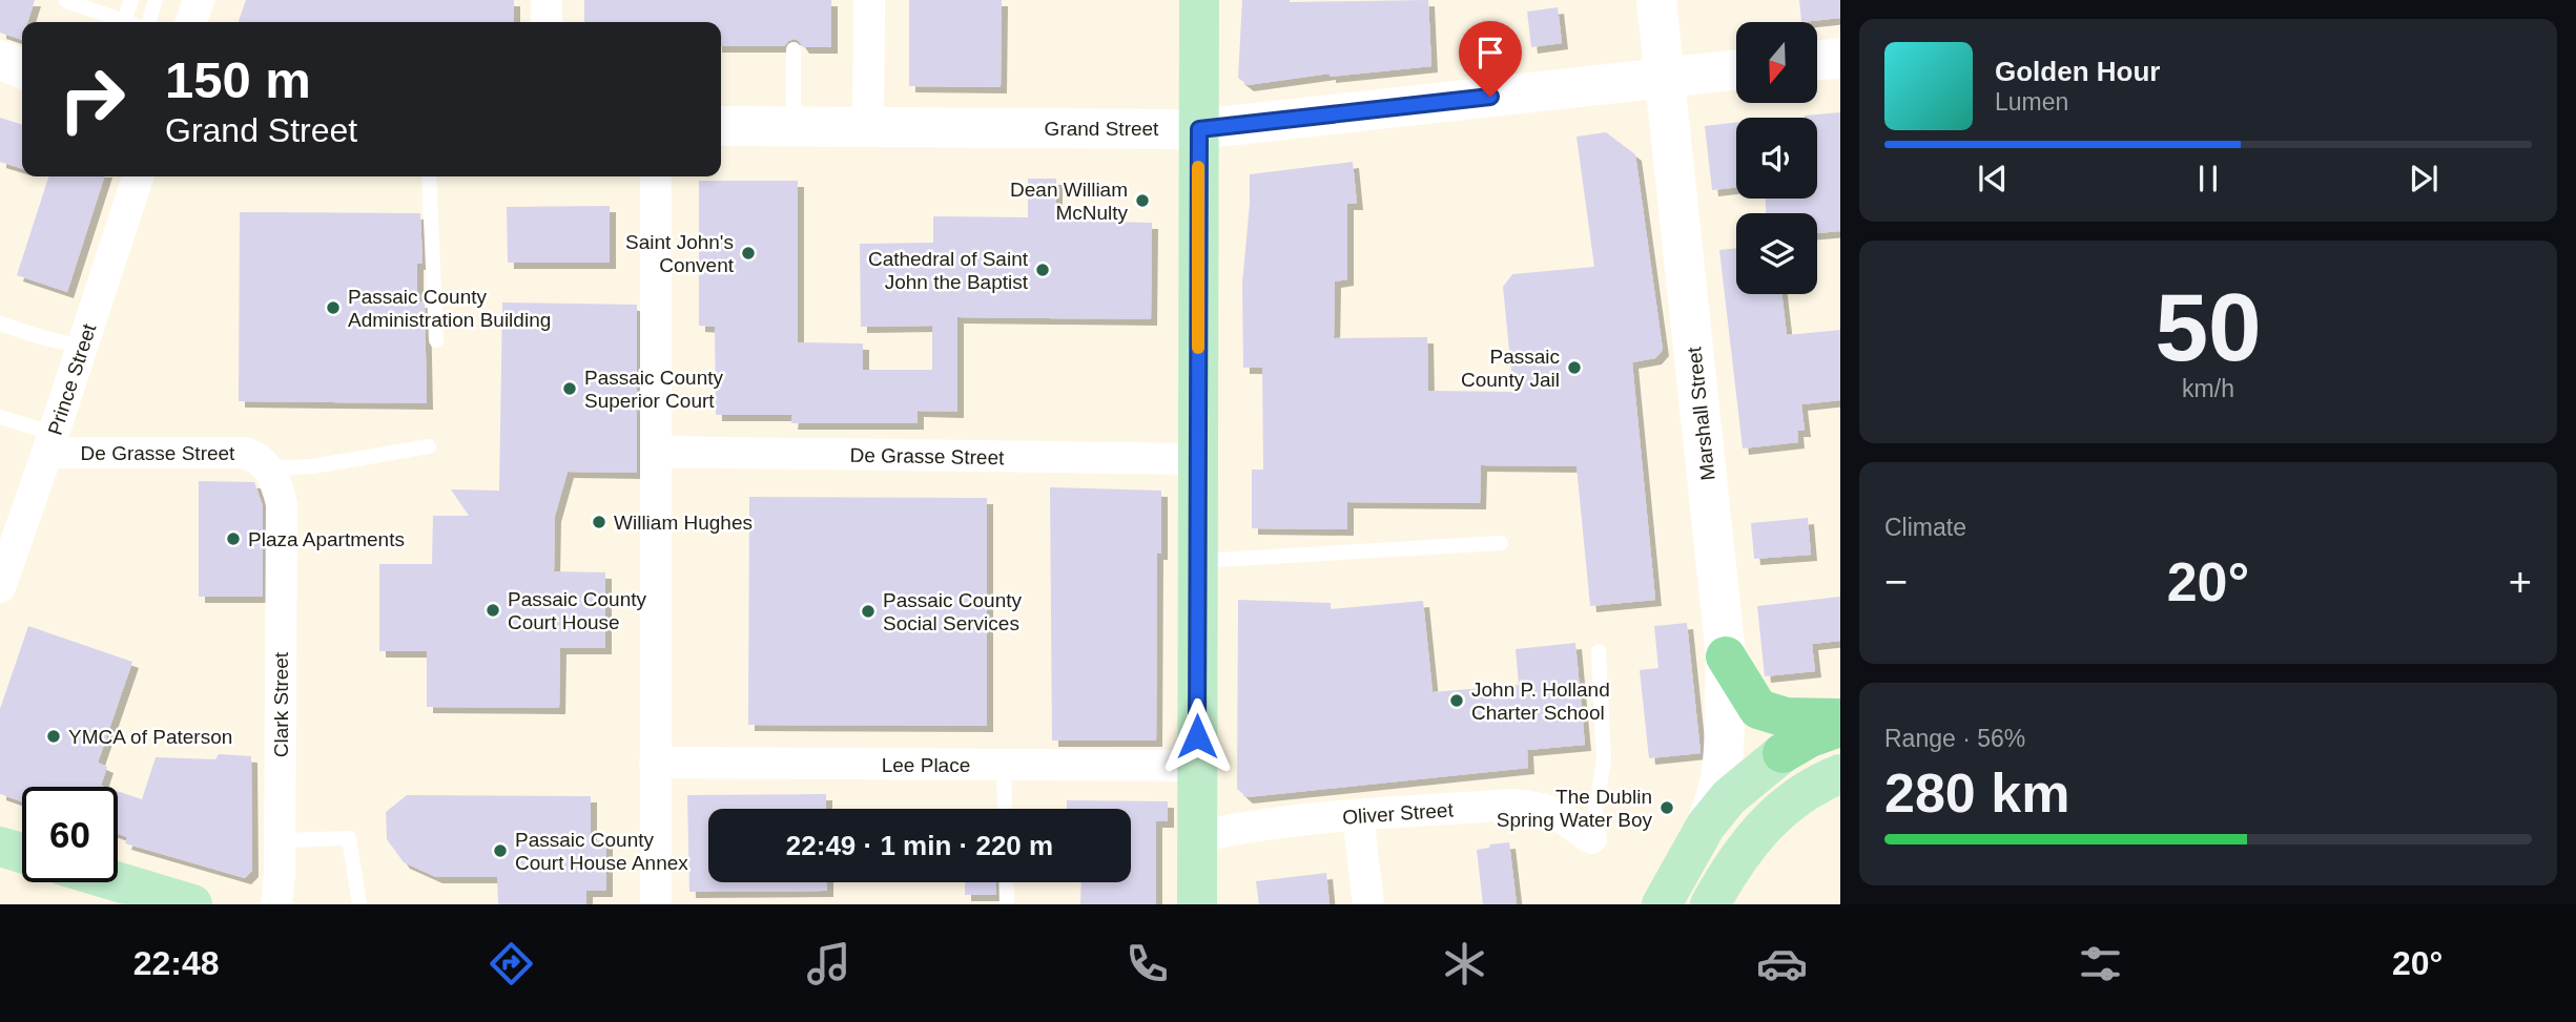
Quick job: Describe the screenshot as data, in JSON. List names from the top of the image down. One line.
{"streets":{"street":["Grand Street","Prince Street","Marshall Street","De Grasse Street","Clark Street","Lee Place","Oliver Street"]},"crossings":[["Grand Street","Marshall Street"],["Prince Street","De Grasse Street"],["De Grasse Street","Clark Street"]],"places":["Dean William McNulty","Saint John's Convent","Cathedral of Saint John the Baptist","Passaic County Administration Building","Passaic County Jail","Passaic County Superior Court","William Hughes","Plaza Apartments","Passaic County Court House","Passaic County Social Services","John P. Holland Charter School","YMCA of Paterson","The Dublin Spring Water Boy","Passaic County Court House Annex"],"north":"bottom","page":{"turn":["150 m","Grand Street"],"song":["Golden Hour","Lumen"],"tile":[["50","km/h"],"Climate",["Range · 56%","280 km"]],"heat":["−","20°","+"],"limit":"60","trip":"22:49 · 1 min · 220 m","tabs":["22:48","20°"]}}
